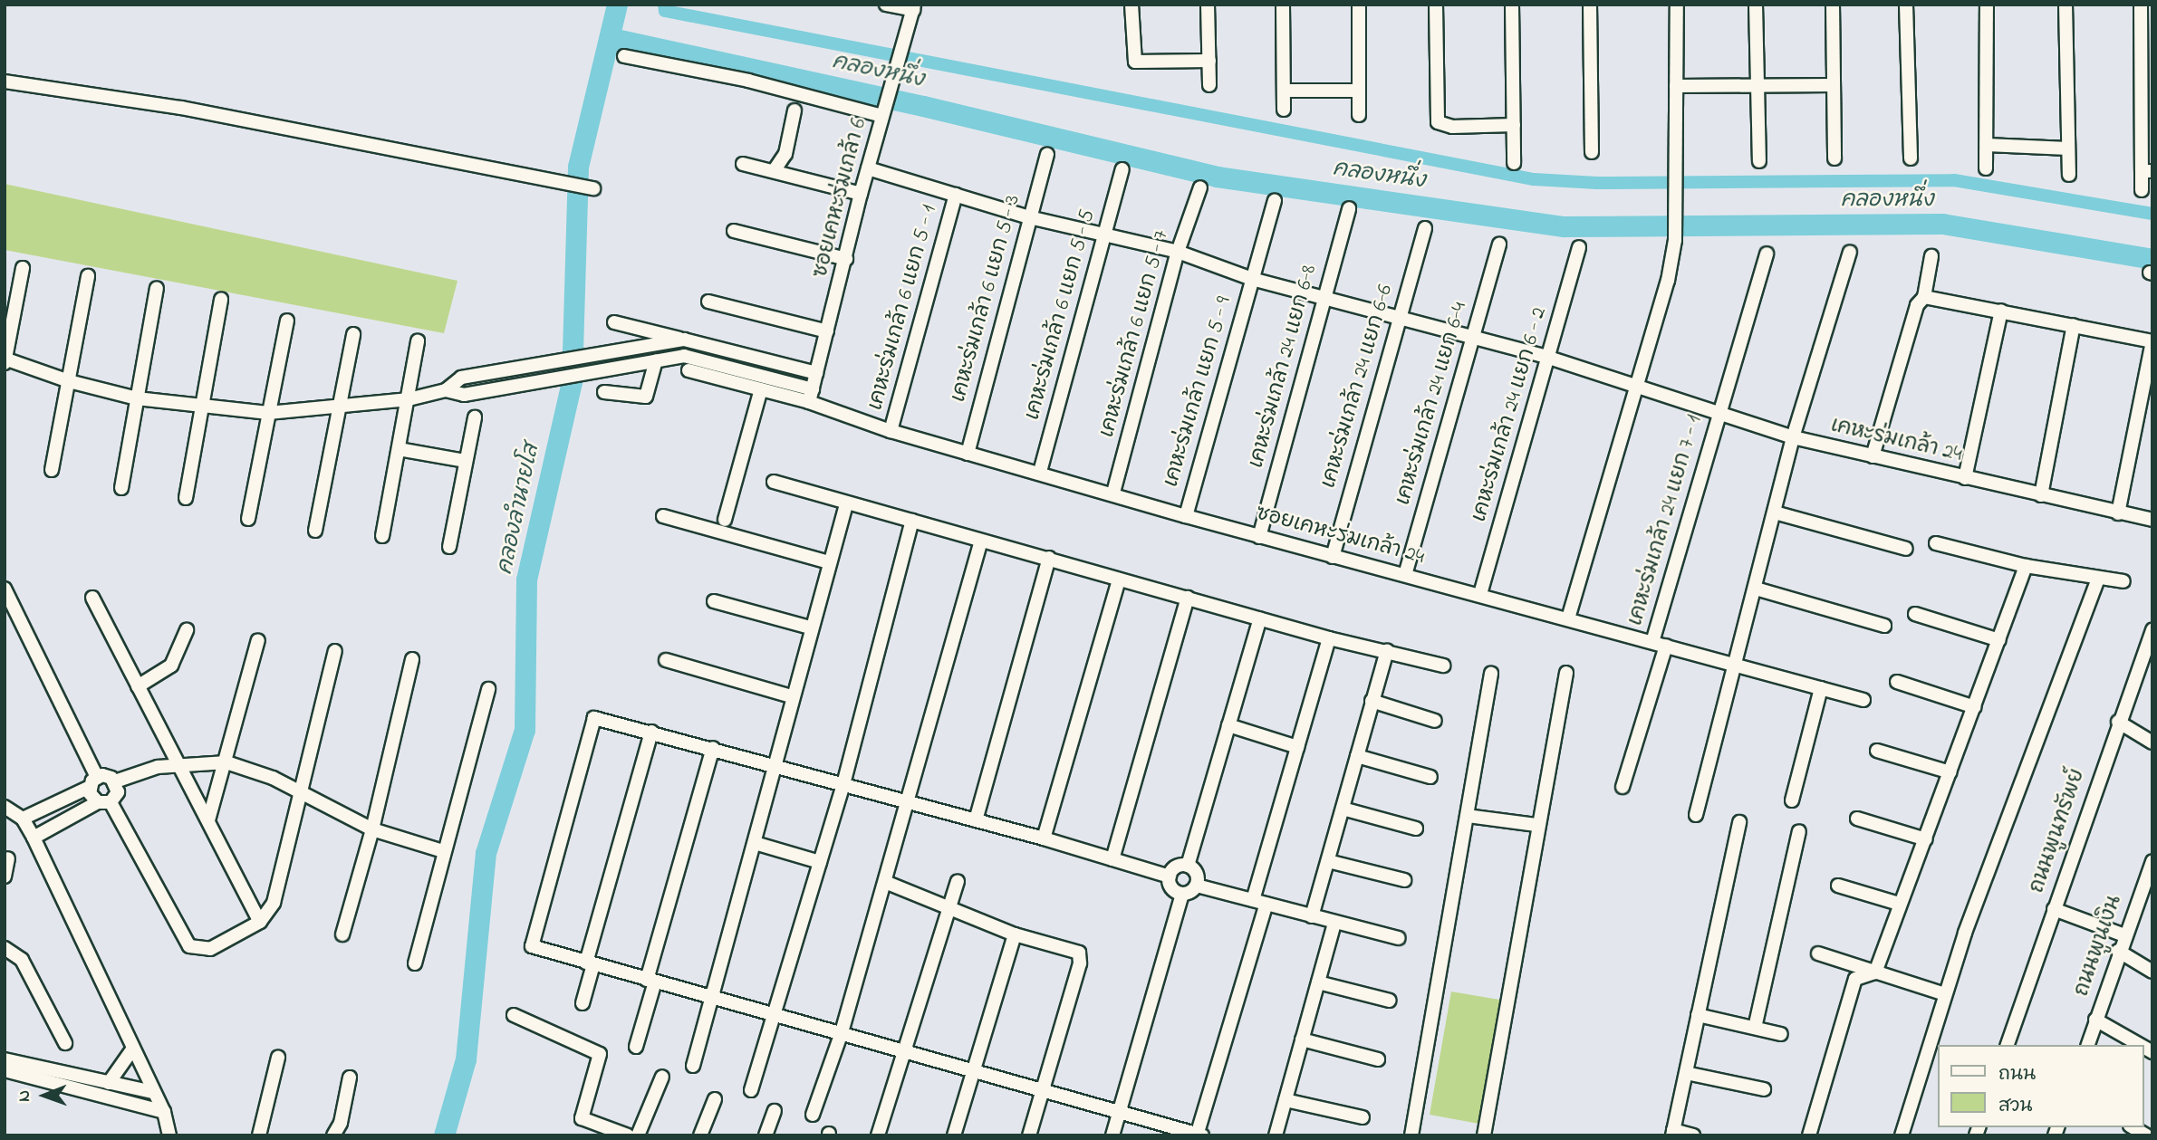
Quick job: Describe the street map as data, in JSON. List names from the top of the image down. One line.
{"streets":{"street":["ซอยเคหะร่มเกล้า 6","เคหะร่มเกล้า 6 แยก 5 - 3","เคหะร่มเกล้า 6 แยก 5 - 1","เคหะร่มเกล้า 6 แยก 5 - 5","เคหะร่มเกล้า 6 แยก 5 - 7","เคหะร่มเกล้า 24 แยก 6-8","เคหะร่มเกล้า 24 แยก 6-6","เคหะร่มเกล้า แยก 5 - 9","เคหะร่มเกล้า 24 แยก 6-4","เคหะร่มเกล้า 24 แยก 6 - 2","เคหะร่มเกล้า 24","เคหะร่มเกล้า 24 แยก 7 - 1","ซอยเคหะร่มเกล้า 24","ถนนพูนทรัพย์","ถนนพูนเงิน"]},"crossings":[["ซอยเคหะร่มเกล้า 6","เคหะร่มเกล้า 24"],["ซอยเคหะร่มเกล้า 6","ซอยเคหะร่มเกล้า 24"],["เคหะร่มเกล้า 6 แยก 5 - 3","เคหะร่มเกล้า 24"],["เคหะร่มเกล้า 6 แยก 5 - 3","ซอยเคหะร่มเกล้า 24"],["เคหะร่มเกล้า 6 แยก 5 - 1","เคหะร่มเกล้า 24"],["เคหะร่มเกล้า 6 แยก 5 - 1","ซอยเคหะร่มเกล้า 24"],["เคหะร่มเกล้า 6 แยก 5 - 5","เคหะร่มเกล้า 24"],["เคหะร่มเกล้า 6 แยก 5 - 5","ซอยเคหะร่มเกล้า 24"],["เคหะร่มเกล้า 6 แยก 5 - 7","เคหะร่มเกล้า 24"],["เคหะร่มเกล้า 6 แยก 5 - 7","ซอยเคหะร่มเกล้า 24"],["เคหะร่มเกล้า 24 แยก 6-8","เคหะร่มเกล้า 24"],["เคหะร่มเกล้า 24 แยก 6-8","ซอยเคหะร่มเกล้า 24"],["เคหะร่มเกล้า 24 แยก 6-6","เคหะร่มเกล้า 24"],["เคหะร่มเกล้า 24 แยก 6-6","ซอยเคหะร่มเกล้า 24"],["เคหะร่มเกล้า แยก 5 - 9","เคหะร่มเกล้า 24"],["เคหะร่มเกล้า แยก 5 - 9","ซอยเคหะร่มเกล้า 24"],["เคหะร่มเกล้า 24 แยก 6-4","เคหะร่มเกล้า 24"],["เคหะร่มเกล้า 24 แยก 6-4","ซอยเคหะร่มเกล้า 24"],["เคหะร่มเกล้า 24 แยก 6 - 2","เคหะร่มเกล้า 24"],["เคหะร่มเกล้า 24 แยก 6 - 2","ซอยเคหะร่มเกล้า 24"],["เคหะร่มเกล้า 24","เคหะร่มเกล้า 24 แยก 7 - 1"],["เคหะร่มเกล้า 24 แยก 7 - 1","ซอยเคหะร่มเกล้า 24"]],"water":["คลองหนึ่ง","คลองลำนายโส"],"legend":["ถนน","สวน"],"north":"left"}
